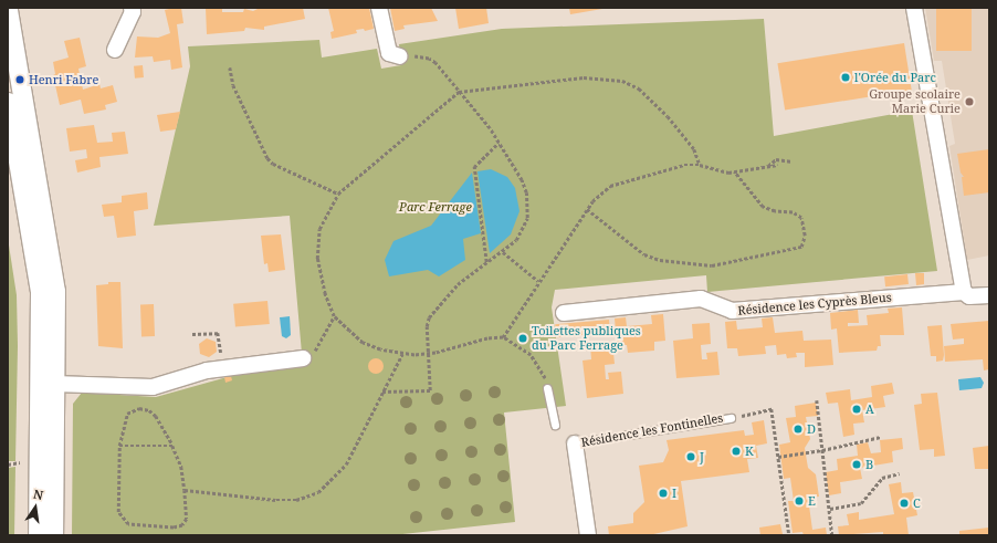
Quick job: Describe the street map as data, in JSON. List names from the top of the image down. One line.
{"streets":{"street":["Résidence les Cyprès Bleus"],"lane":["Résidence les Fontinelles"]},"parks":["Parc Ferrage"],"places":["l'Orée du Parc","Henri Fabre","Groupe scolaire Marie Curie","Toilettes publiques du Parc Ferrage","A","D","K","J","B","I","E","C"],"north":"top"}
